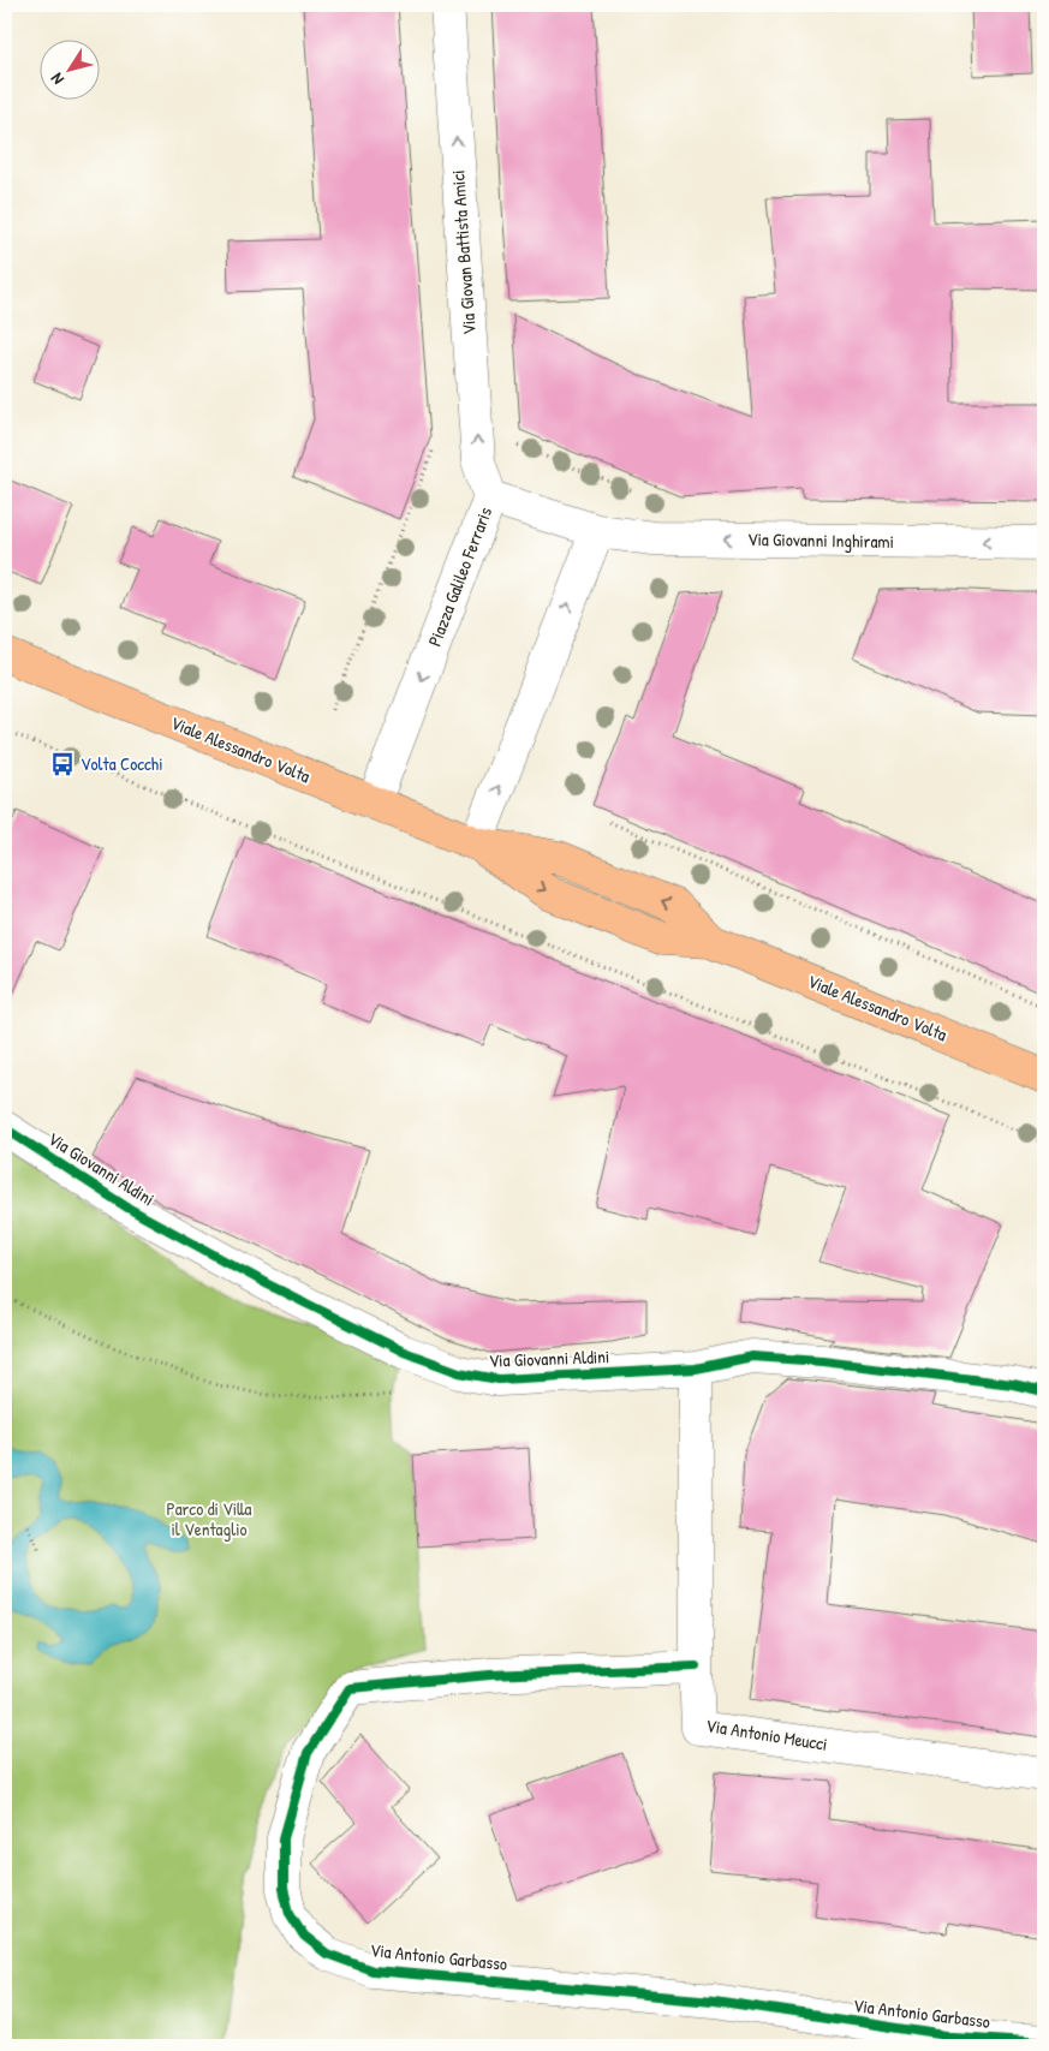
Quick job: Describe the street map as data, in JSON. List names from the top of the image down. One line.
{"streets":{"main road":["Viale Alessandro Volta"],"street":["Via Giovan Battista Amici","Via Giovanni Inghirami","Piazza Galileo Ferraris","Via Giovanni Aldini","Via Antonio Meucci","Via Antonio Garbasso"]},"crossings":[["Via Giovan Battista Amici","Piazza Galileo Ferraris"],["Via Giovanni Inghirami","Piazza Galileo Ferraris"],["Piazza Galileo Ferraris","Viale Alessandro Volta"],["Via Giovanni Aldini","Via Antonio Meucci"],["Via Antonio Meucci","Via Antonio Garbasso"]],"one_way":["Via Giovan Battista Amici","Via Giovanni Inghirami"],"parks":["Parco di Villa il Ventaglio"],"places":{"bus stop":["Volta Cocchi"]},"north":"bottom left"}
